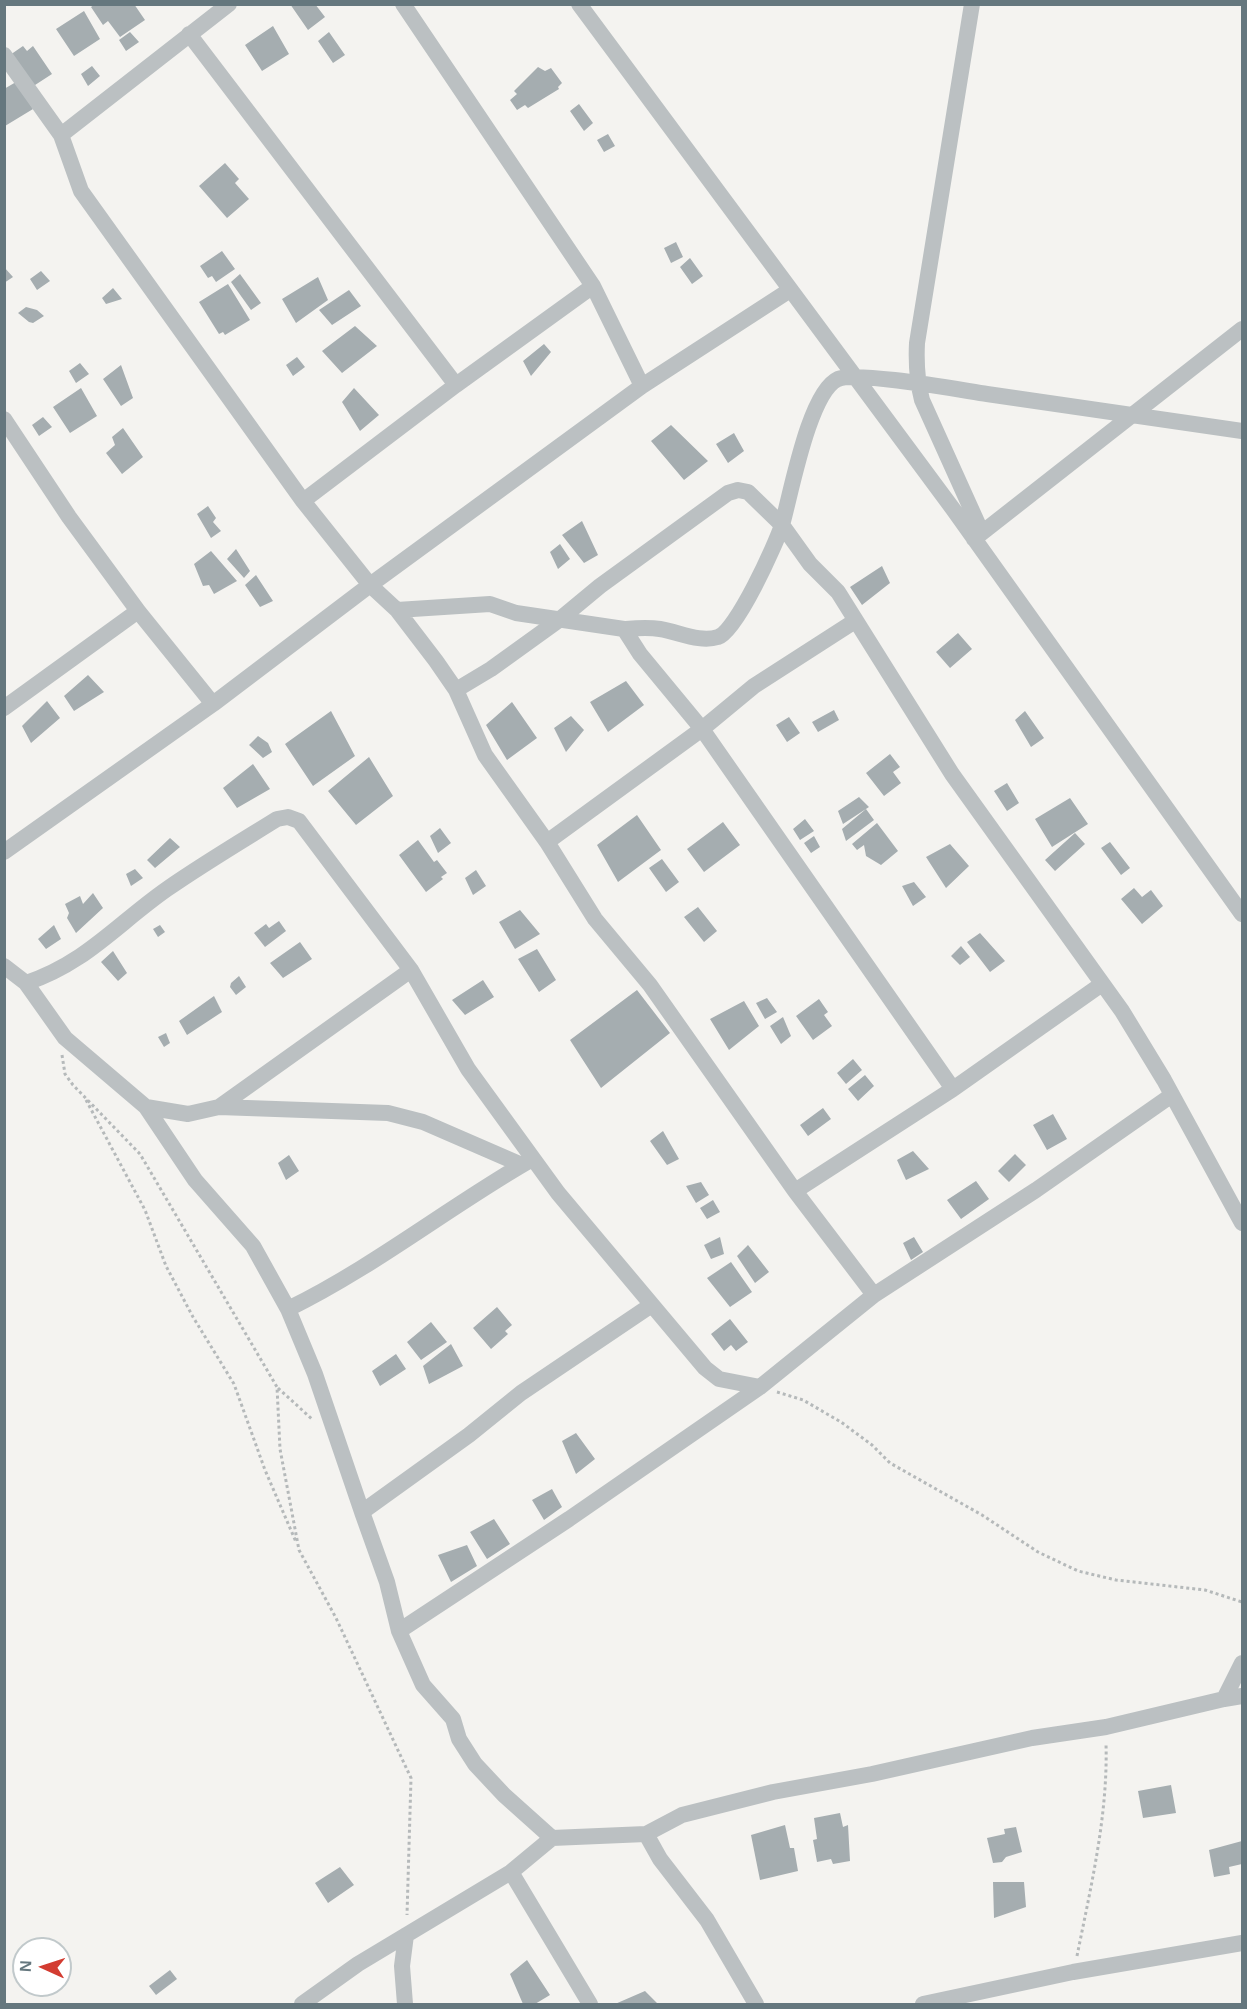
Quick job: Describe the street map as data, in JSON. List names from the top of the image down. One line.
{"north":"left"}
